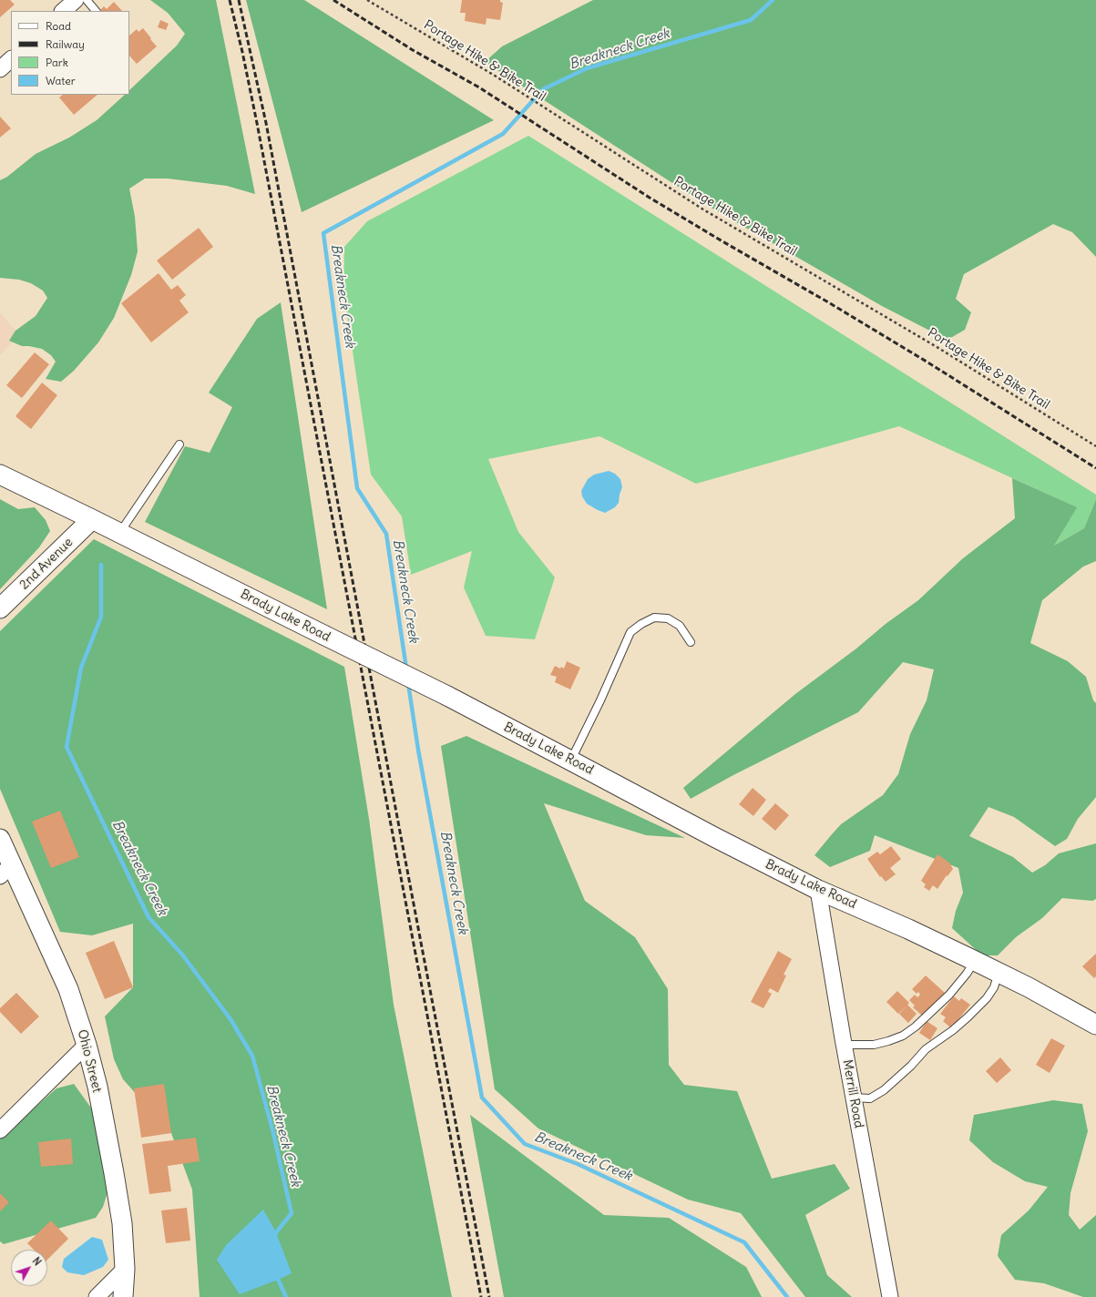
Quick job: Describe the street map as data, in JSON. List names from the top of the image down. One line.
{"streets":{"street":["2nd Avenue","Brady Lake Road","Ohio Street","Merrill Road"],"path":["Portage Hike & Bike Trail"]},"crossings":[["2nd Avenue","Brady Lake Road"],["Brady Lake Road","Merrill Road"]],"water":["Breakneck Creek"],"legend":["Road","Railway","Park","Water"],"north":"top right"}
